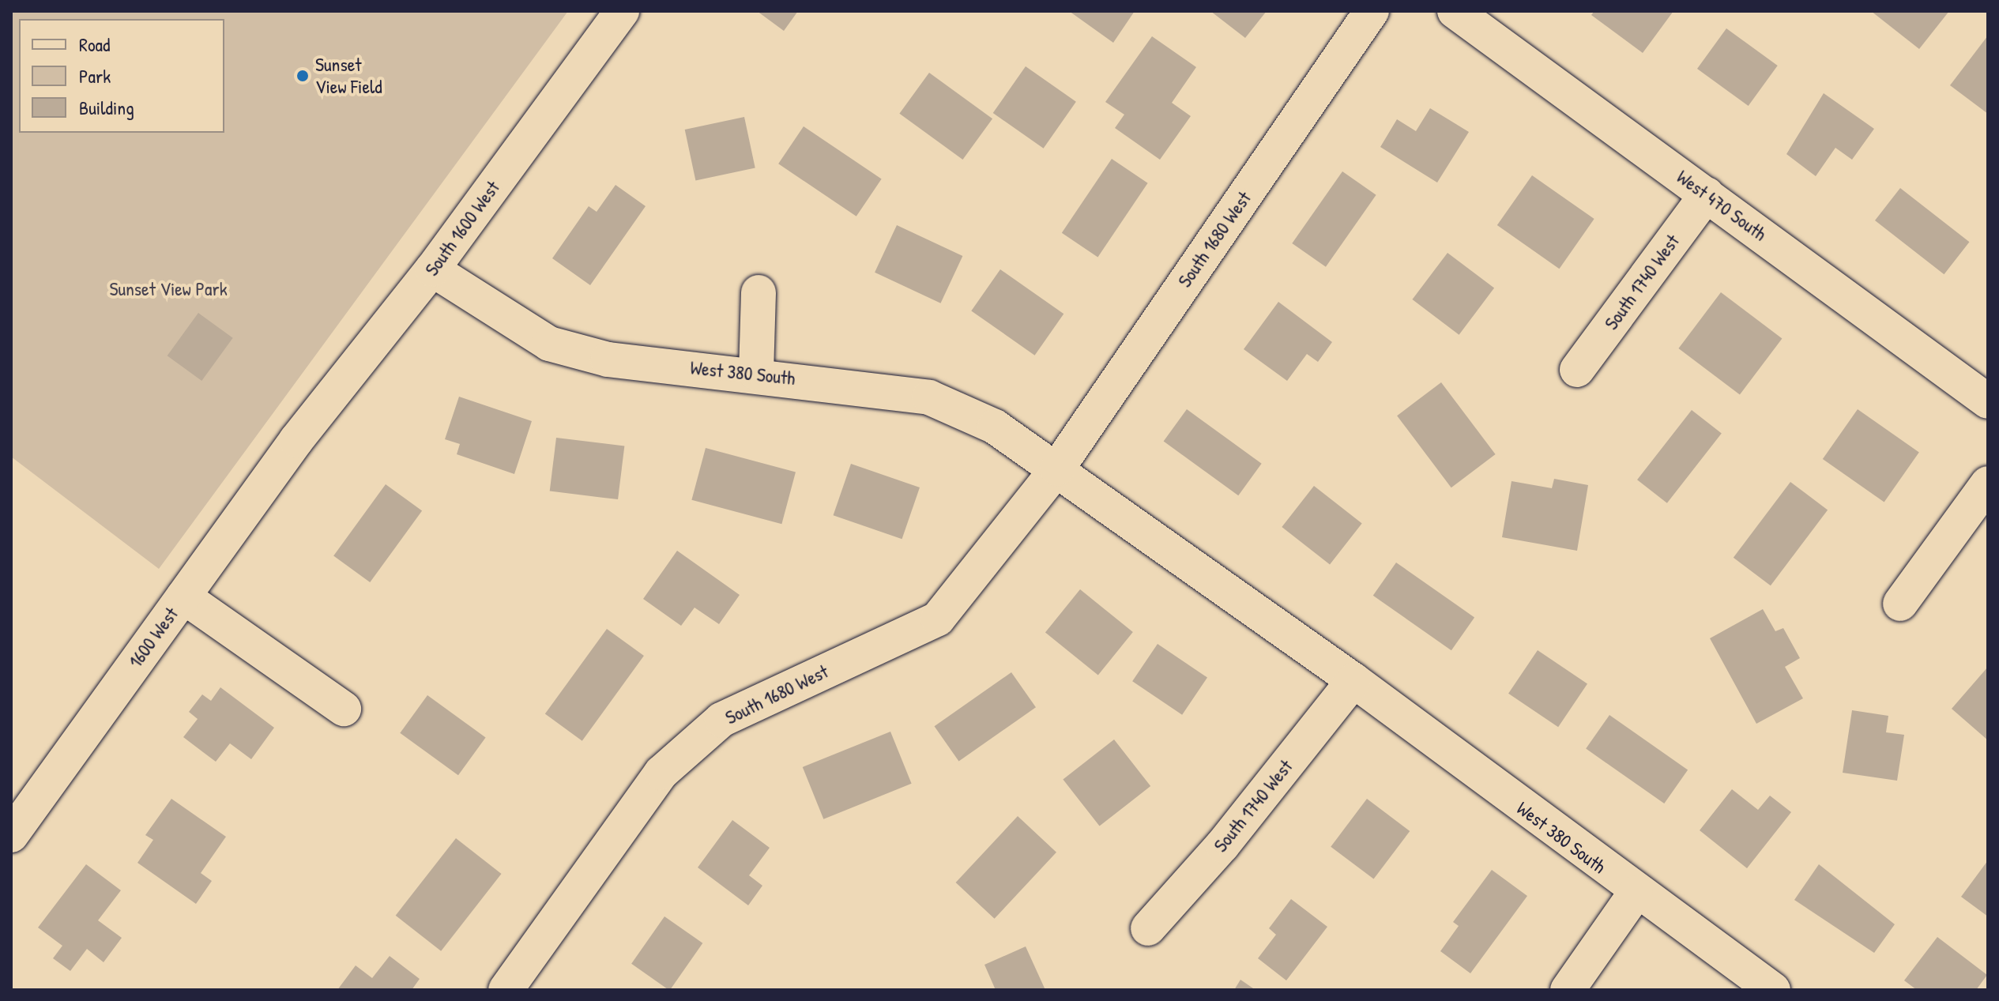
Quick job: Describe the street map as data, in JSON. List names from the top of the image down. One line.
{"streets":{"street":["West 470 South","South 1600 West","South 1680 West","South 1740 West","West 380 South","1600 West"]},"crossings":[["West 470 South","South 1740 West"],["South 1600 West","West 380 South"],["South 1600 West","1600 West"],["South 1680 West","West 380 South"],["South 1740 West","West 380 South"]],"parks":["Sunset View Park"],"places":["Sunset View Field"],"legend":["Road","Park","Building"]}
